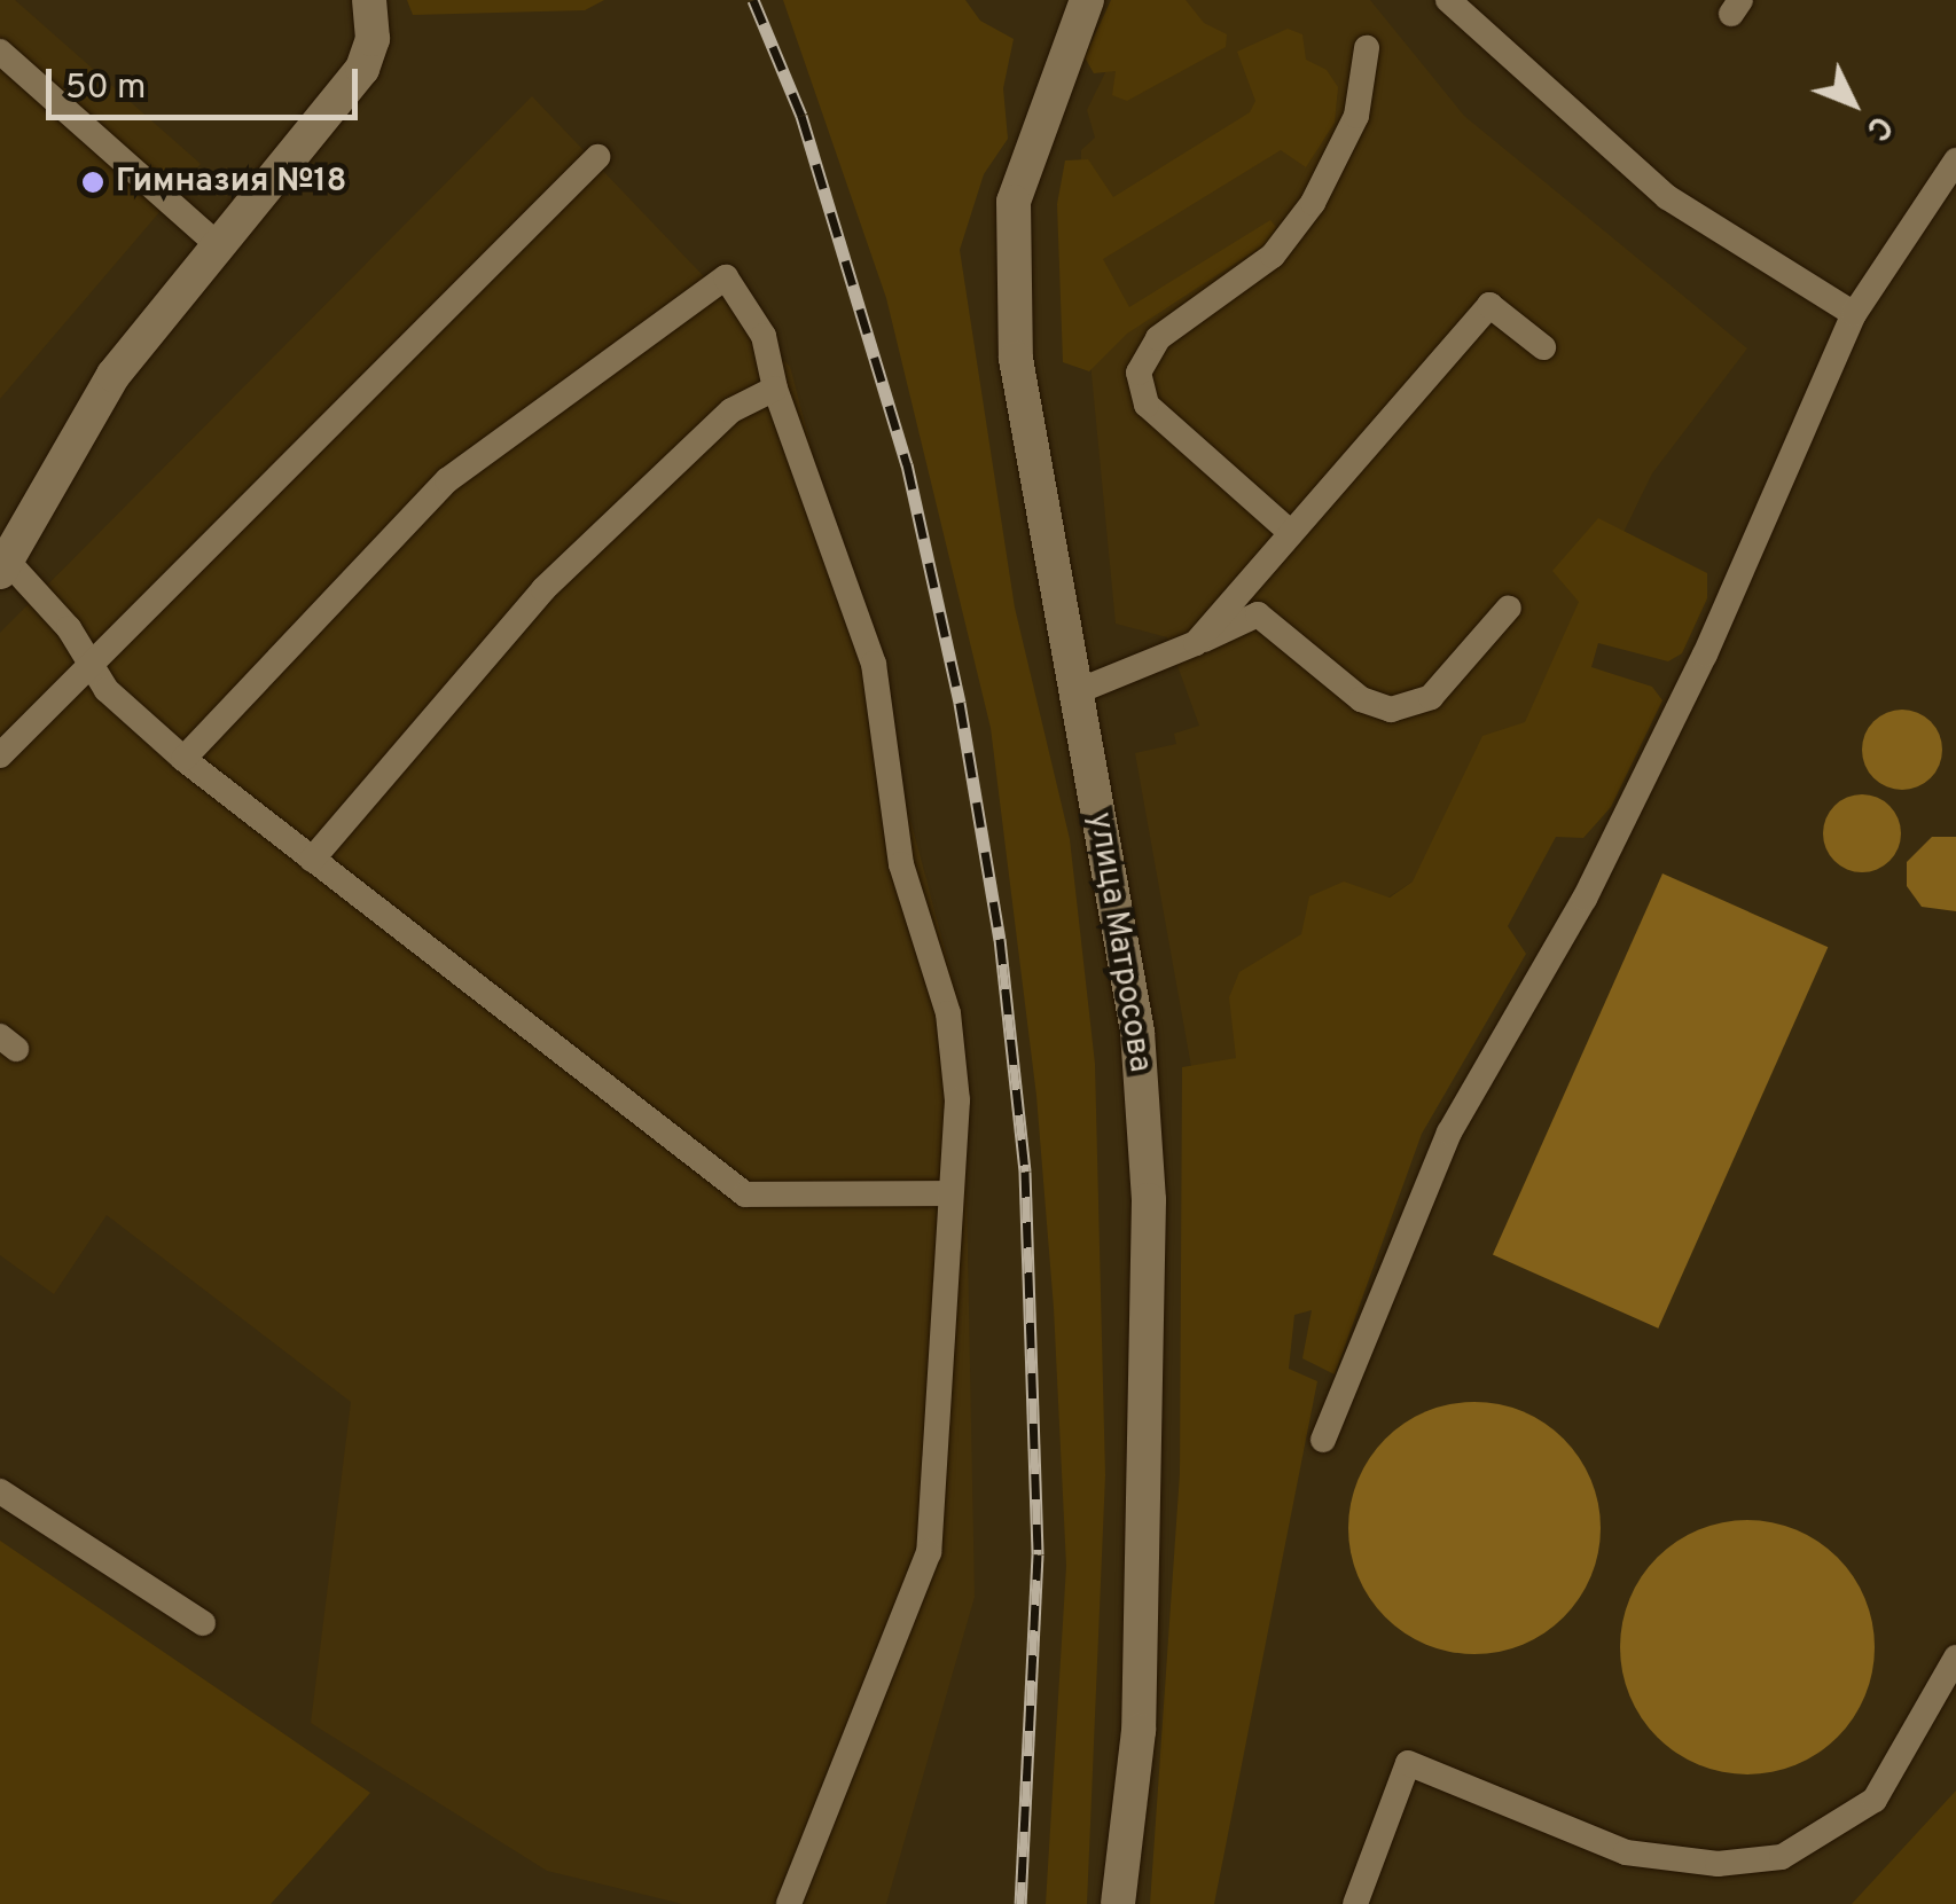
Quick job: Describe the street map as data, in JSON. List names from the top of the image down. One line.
{"streets":{"main road":["улица Матросова"]},"places":["Гимназия №18"],"scale_bar":"50 m","north":"bottom right"}
